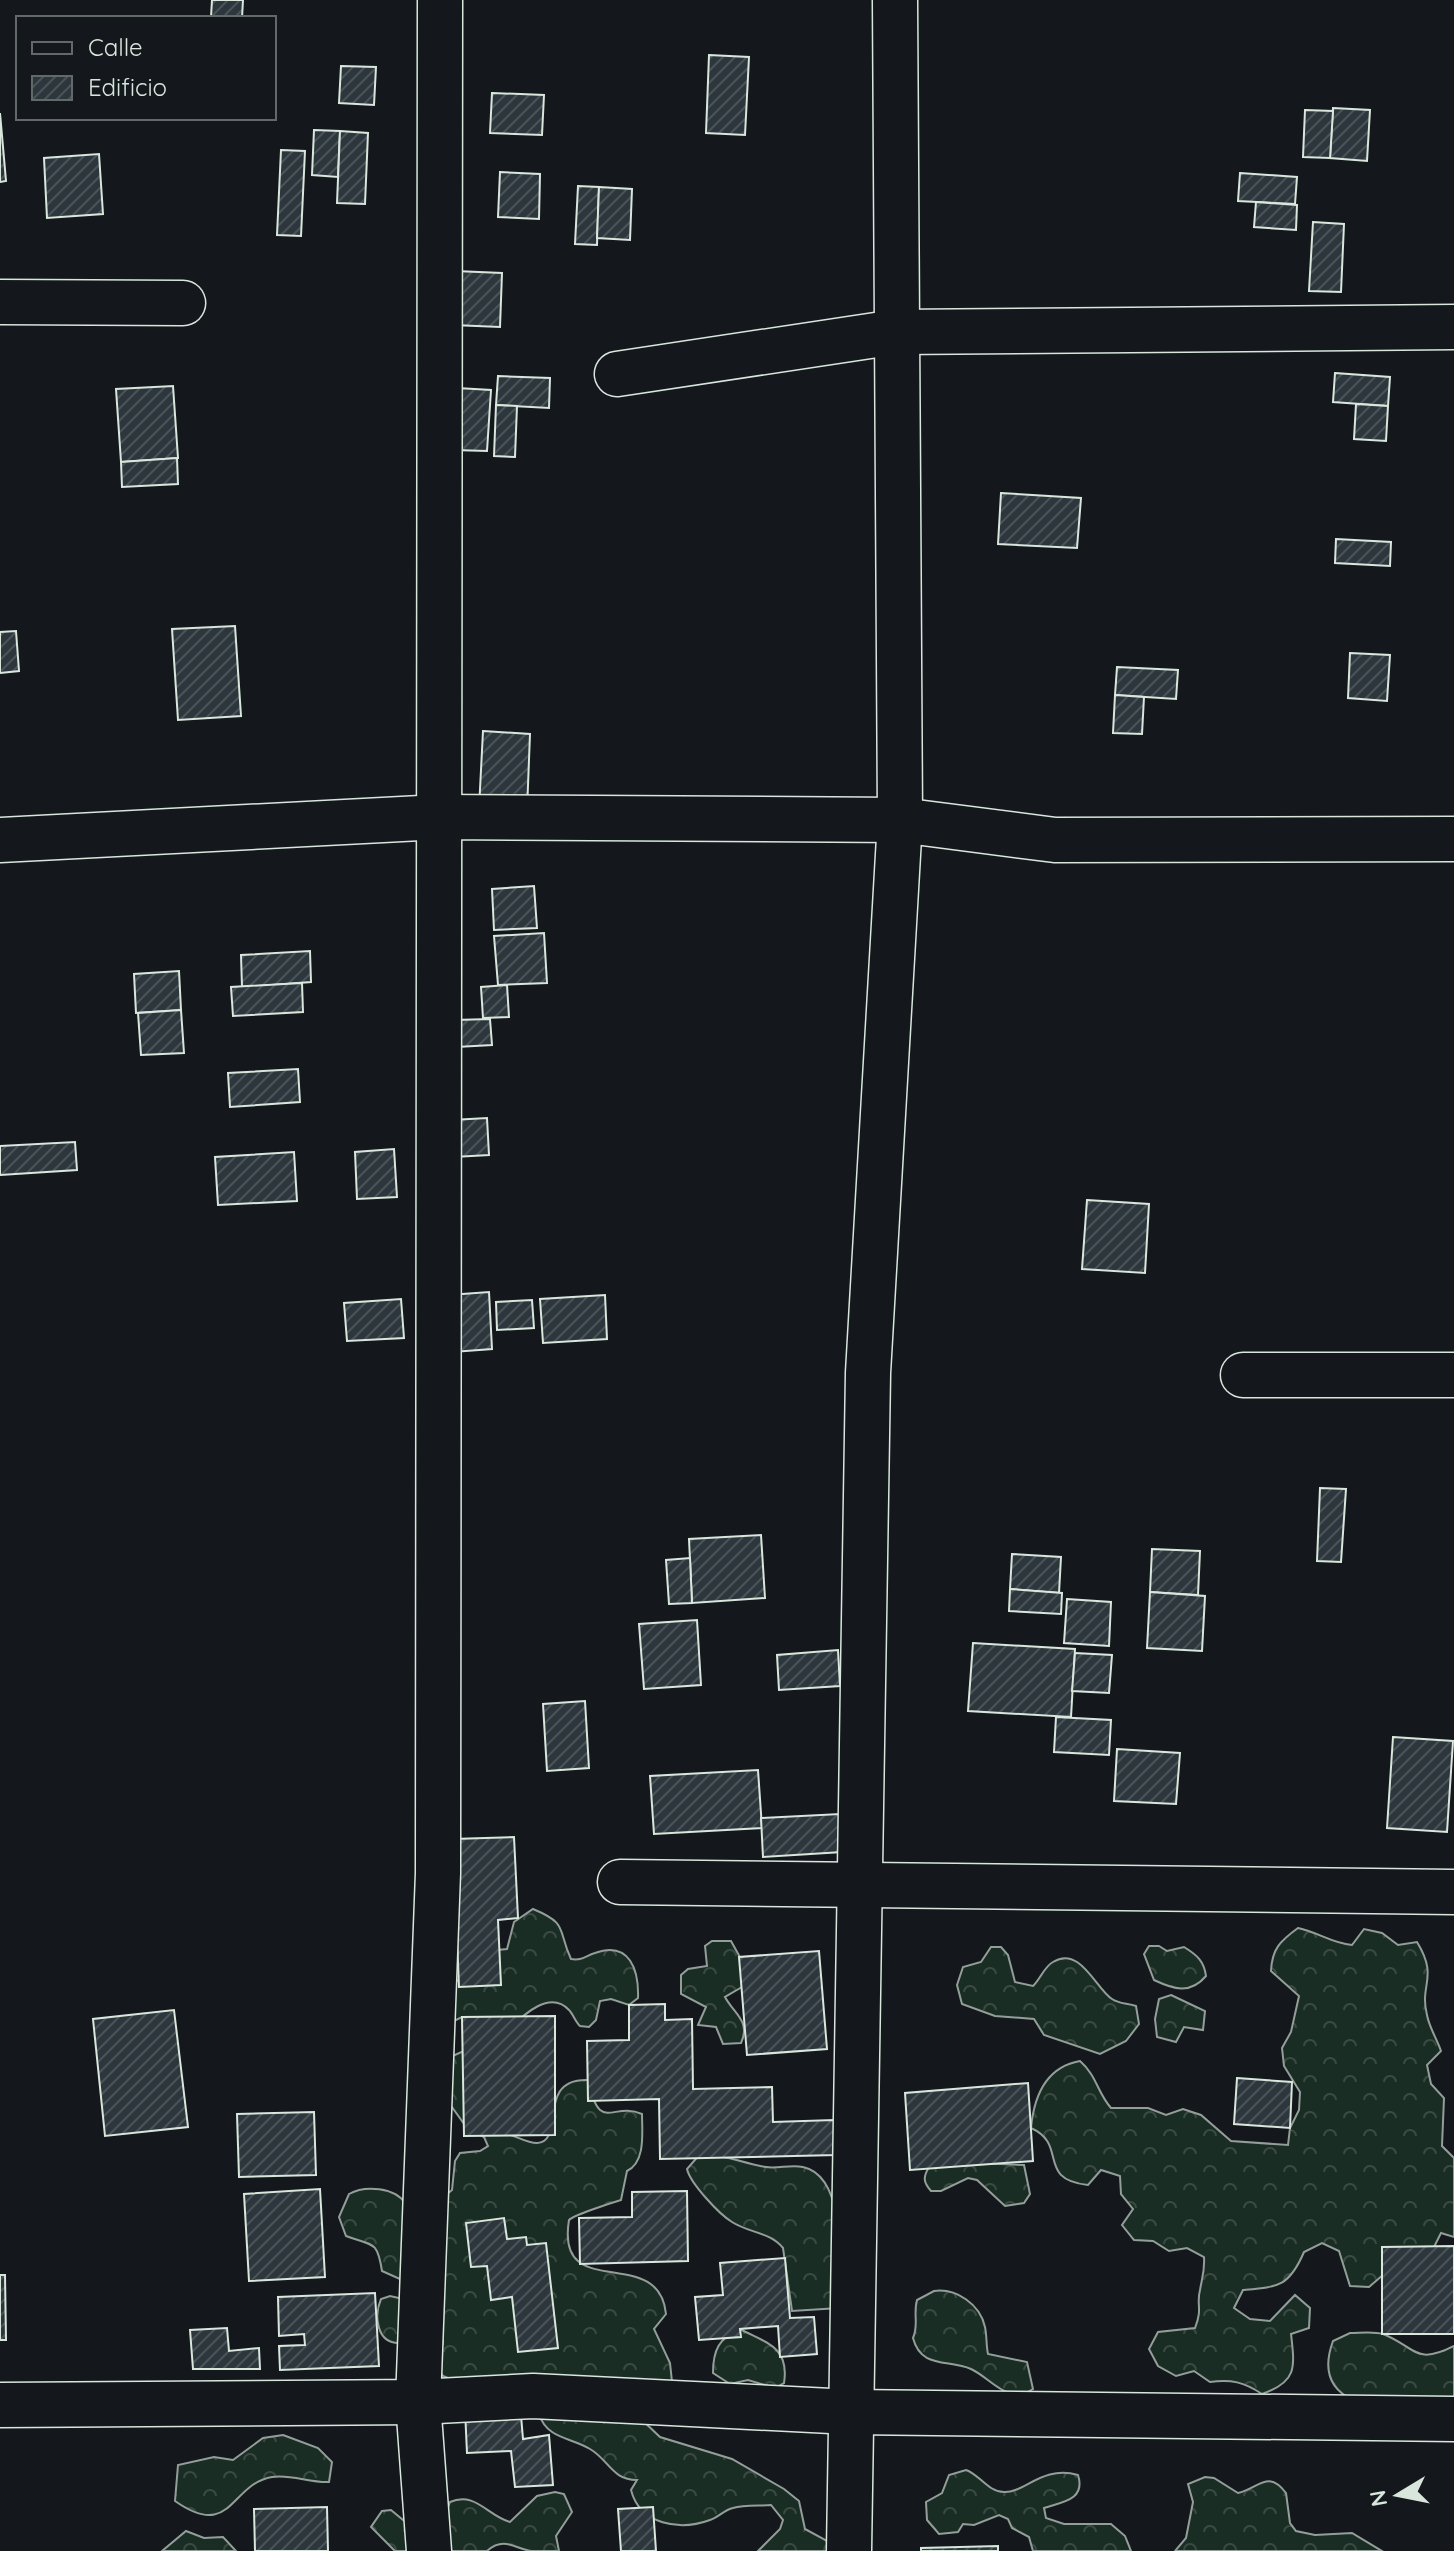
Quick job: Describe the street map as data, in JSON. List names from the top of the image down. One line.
{"legend":["Calle","Edificio"],"north":"left"}
